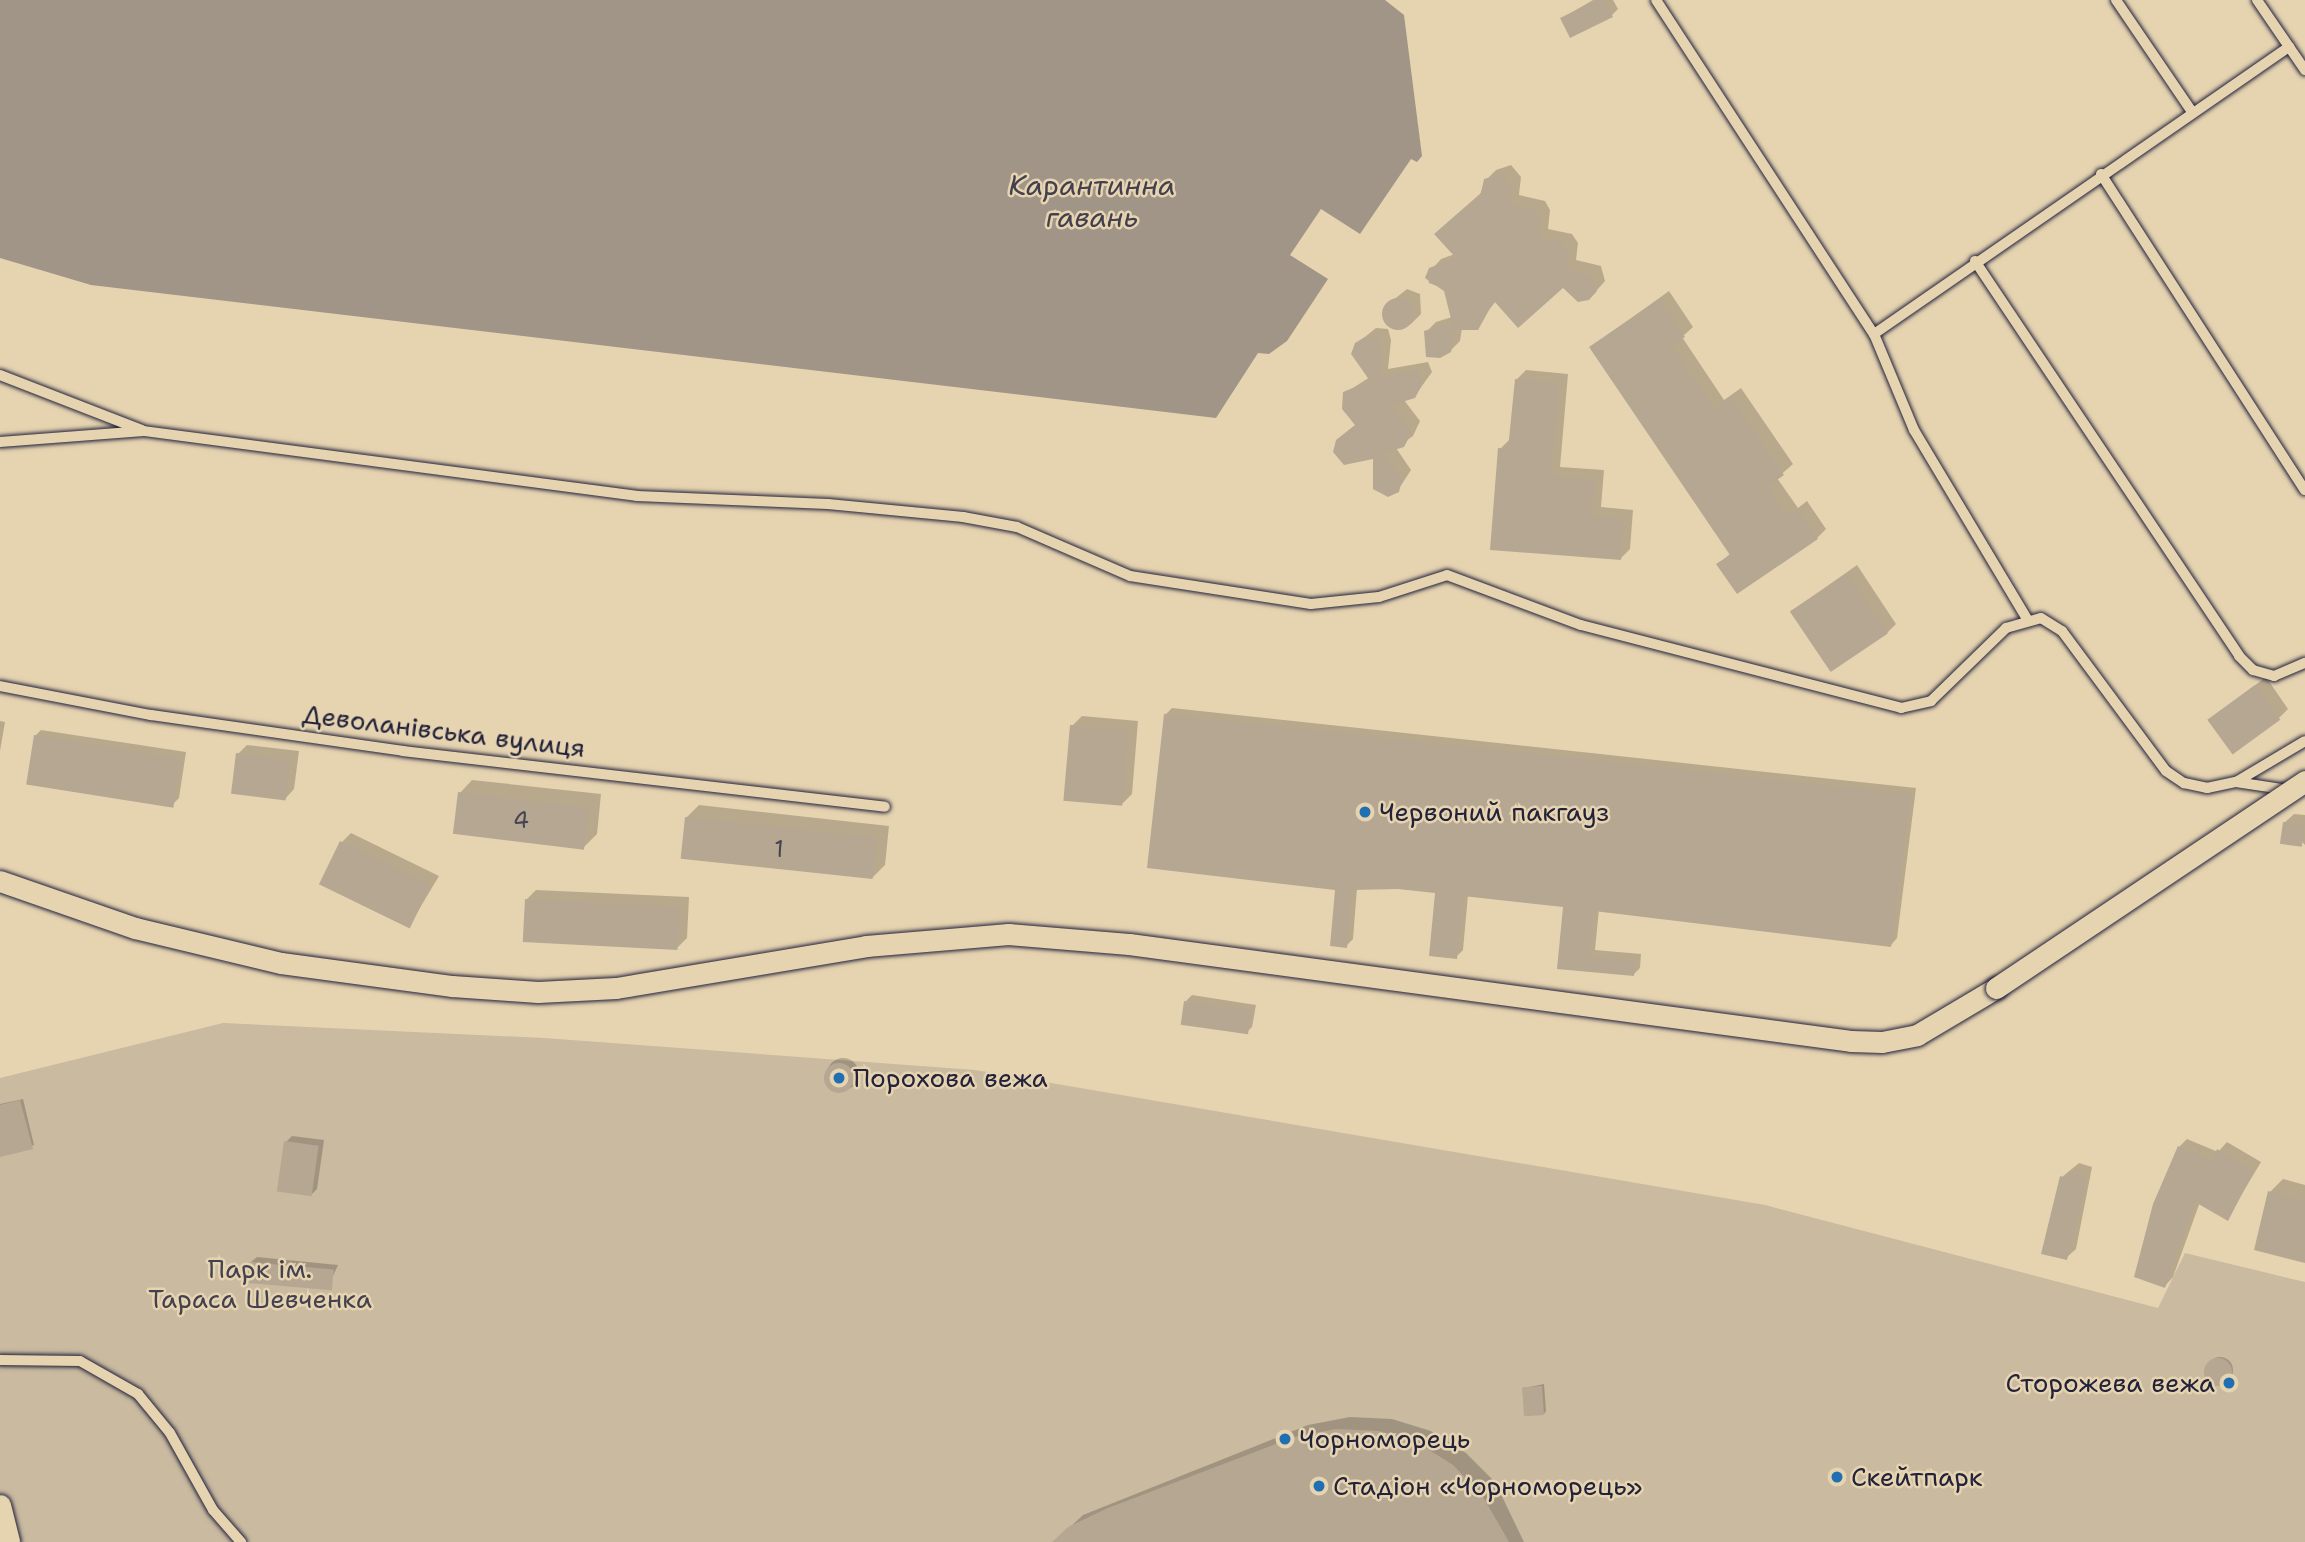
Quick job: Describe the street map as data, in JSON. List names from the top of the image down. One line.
{"streets":{"lane":["Деволанівська вулиця"]},"water":["Карантинна гавань"],"parks":["Парк ім. Тараса Шевченка"],"places":["Червоний пакгауз","Порохова вежа","Сторожева вежа","Чорноморець","Скейтпарк","Стадіон «Чорноморець»"],"house_numbers":["4","1"]}
